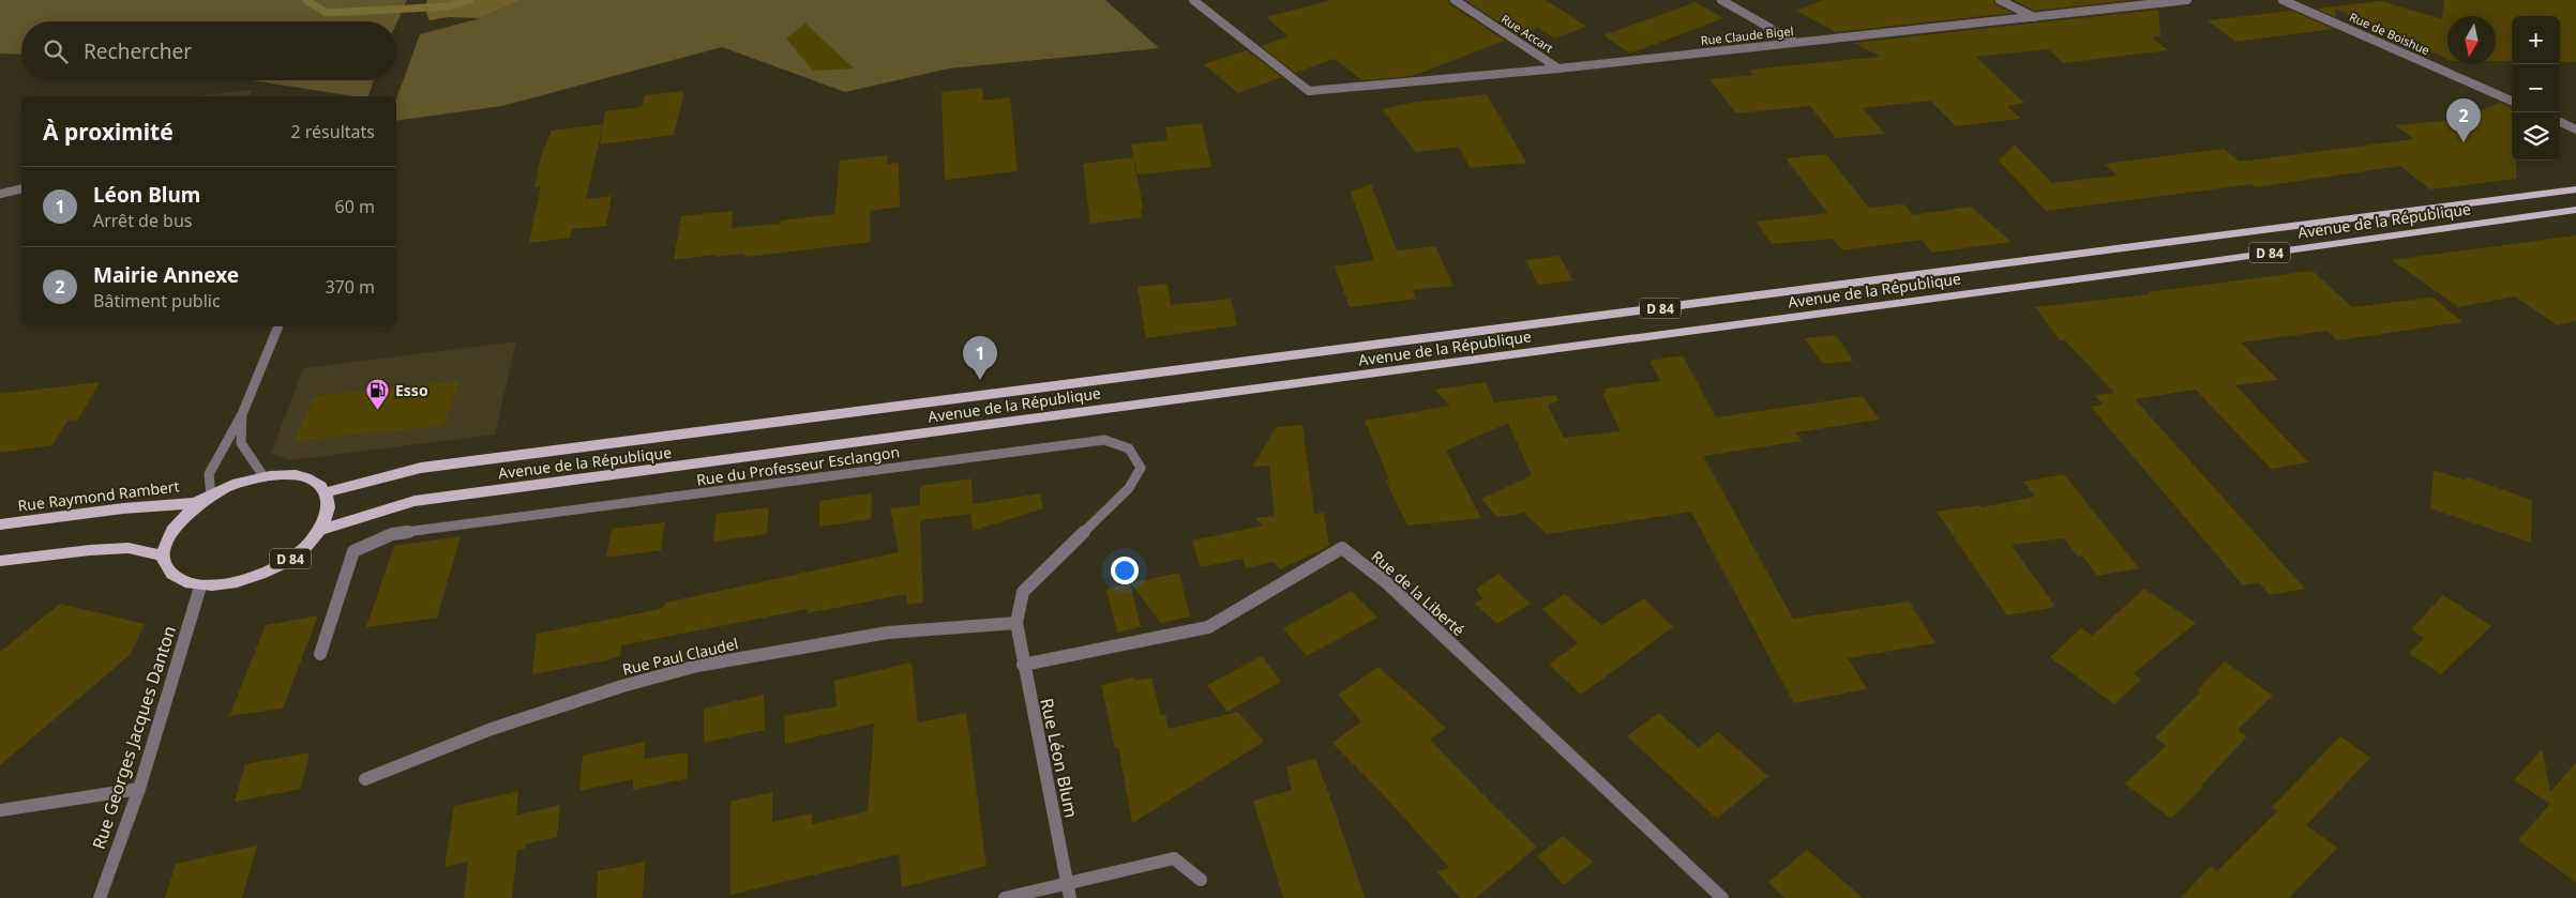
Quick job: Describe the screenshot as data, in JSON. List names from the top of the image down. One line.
{"streets":{"main road":["Avenue de la République","D 84","Rue Raymond Rambert"],"street":["Rue Accart","Rue de Boishue","Rue Claude Bigel","Rue du Professeur Esclangon","Rue de la Liberté","Rue Paul Claudel","Rue Georges Jacques Danton","Rue Léon Blum"]},"crossings":[["Rue Accart","Rue Claude Bigel"],["Avenue de la République","D 84"],["D 84","Rue Georges Jacques Danton"],["Rue du Professeur Esclangon","Rue Paul Claudel"],["Rue du Professeur Esclangon","Rue Léon Blum"],["Rue de la Liberté","Rue Léon Blum"],["Rue Paul Claudel","Rue Léon Blum"]],"places":{"fuel station":["Esso"]},"north":"bottom","page":{"map_buttons":["+","−"],"search":"Rechercher","heading":["À proximité","2 résultats"],"pins":["2","1"],"list":[{"mark":"1","name":"Léon Blum","note":"Arrêt de bus","value":"60 m"},{"mark":"2","name":"Mairie Annexe","note":"Bâtiment public","value":"370 m"}]}}
